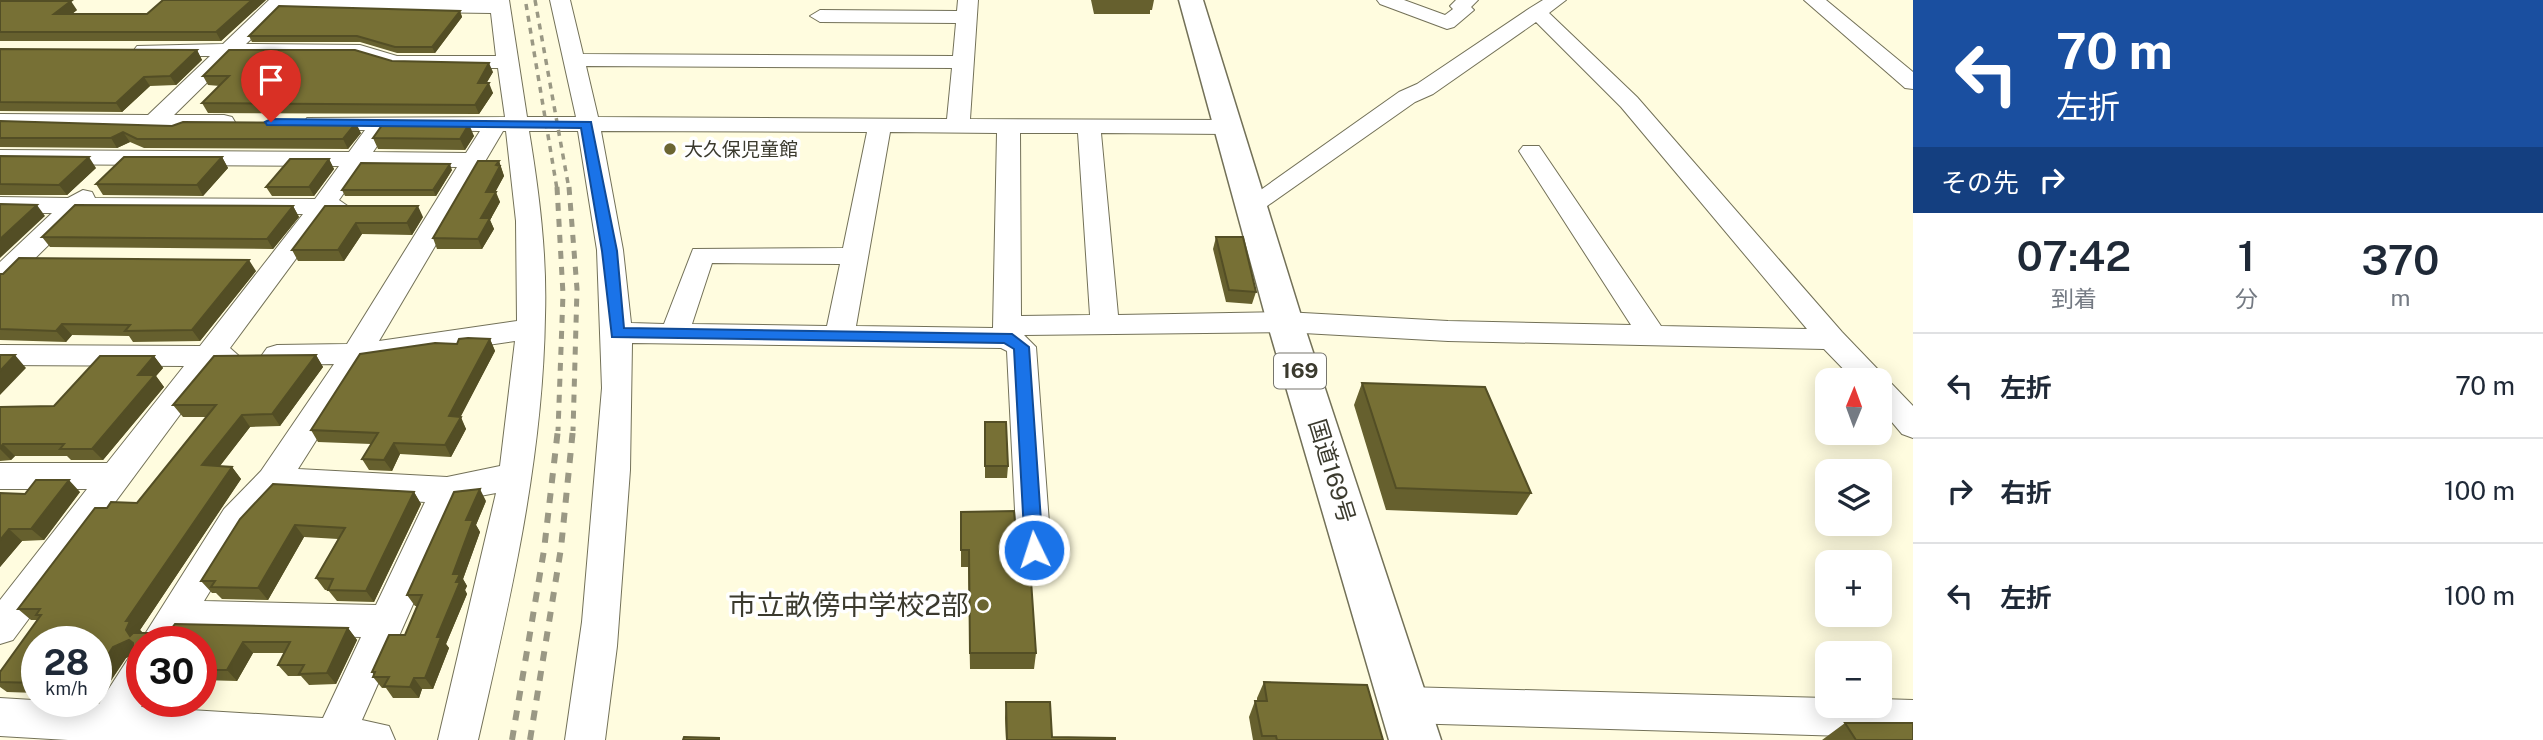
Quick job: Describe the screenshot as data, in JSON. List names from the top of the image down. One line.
{"streets":{"highway":["169","国道169号"]},"places":["大久保児童館","市立畝傍中学校2部"],"north":"top","page":{"turn":["70 m","左折"],"then":"その先","eta":["07:42","到着","1","分","370","m"],"list":[{"name":"左折","value":"70 m"},{"name":"右折","value":"100 m"},{"name":"左折","value":"100 m"}],"map_buttons":["+","−"],"speed":"28 km/h","limit":"30"}}
